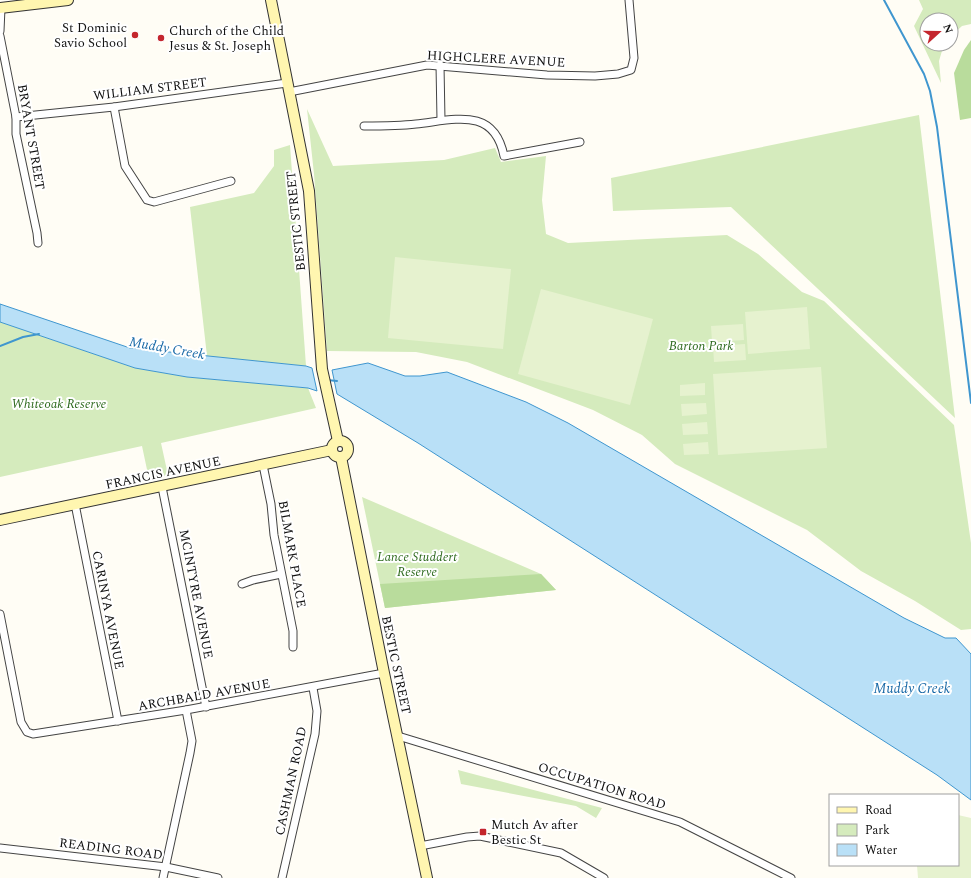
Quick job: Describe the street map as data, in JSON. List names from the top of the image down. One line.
{"streets":{"main road":["BESTIC STREET","FRANCIS AVENUE"],"street":["HIGHCLERE AVENUE","WILLIAM STREET","BRYANT STREET","BILMARK PLACE","MCINTYRE AVENUE","CARINYA AVENUE","ARCHBALD AVENUE","CASHMAN ROAD","OCCUPATION ROAD","READING ROAD"]},"crossings":[["HIGHCLERE AVENUE","WILLIAM STREET"],["HIGHCLERE AVENUE","BESTIC STREET"],["WILLIAM STREET","BRYANT STREET"],["WILLIAM STREET","BESTIC STREET"],["BESTIC STREET","FRANCIS AVENUE"],["BESTIC STREET","ARCHBALD AVENUE"],["BESTIC STREET","OCCUPATION ROAD"],["FRANCIS AVENUE","BILMARK PLACE"],["FRANCIS AVENUE","MCINTYRE AVENUE"],["FRANCIS AVENUE","CARINYA AVENUE"],["MCINTYRE AVENUE","ARCHBALD AVENUE"],["CARINYA AVENUE","ARCHBALD AVENUE"],["ARCHBALD AVENUE","CASHMAN ROAD"]],"water":["Muddy Creek"],"parks":["Barton Park","Whiteoak Reserve","Lance Studdert Reserve"],"places":{"other":["St Dominic Savio School","Church of the Child Jesus & St. Joseph"],"transit":["Mutch Av after Bestic St"]},"legend":["Road","Park","Water"],"north":"right"}
